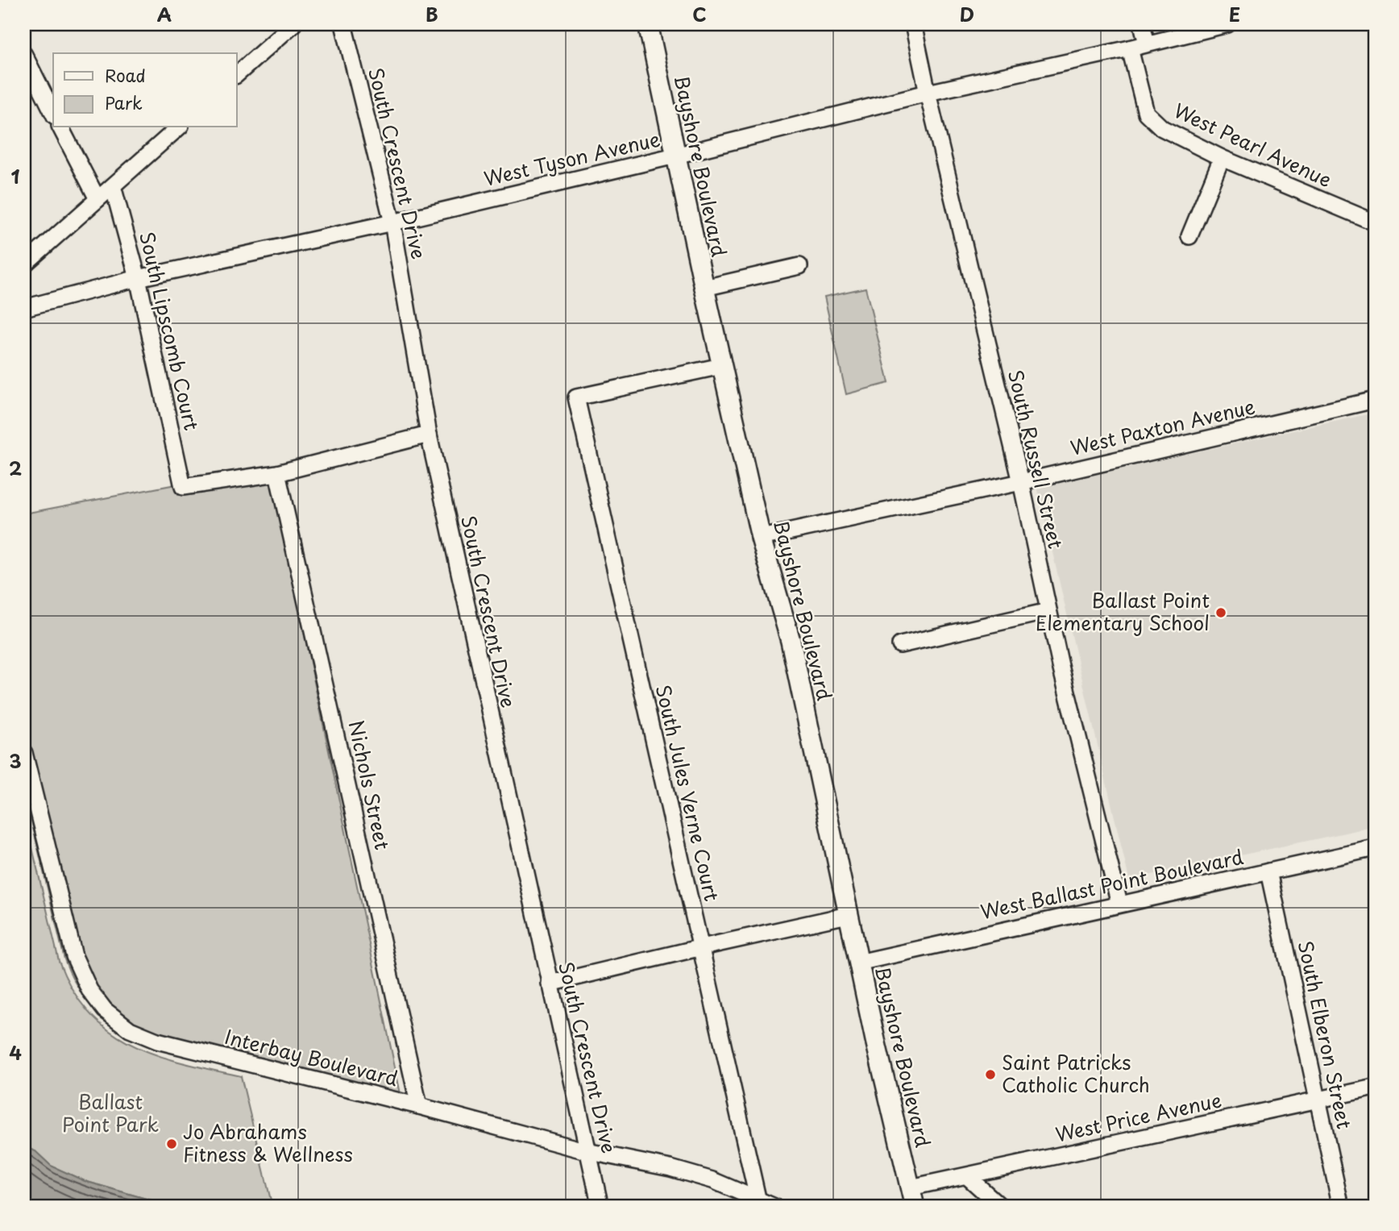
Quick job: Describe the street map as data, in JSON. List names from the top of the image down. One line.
{"streets":{"street":["West Pearl Avenue","West Tyson Avenue","South Crescent Drive","Bayshore Boulevard","South Lipscomb Court","West Paxton Avenue","South Russell Street","Nichols Street","South Jules Verne Court","West Ballast Point Boulevard","South Elberon Street","Interbay Boulevard","West Price Avenue"]},"crossings":[["West Pearl Avenue","West Tyson Avenue"],["West Tyson Avenue","South Crescent Drive"],["West Tyson Avenue","Bayshore Boulevard"],["West Tyson Avenue","South Lipscomb Court"],["West Tyson Avenue","South Russell Street"],["South Crescent Drive","Interbay Boulevard"],["Bayshore Boulevard","West Paxton Avenue"],["Bayshore Boulevard","South Jules Verne Court"],["Bayshore Boulevard","West Ballast Point Boulevard"],["Bayshore Boulevard","West Price Avenue"],["South Lipscomb Court","Nichols Street"],["West Paxton Avenue","South Russell Street"],["South Russell Street","West Ballast Point Boulevard"],["Nichols Street","Interbay Boulevard"],["South Jules Verne Court","Interbay Boulevard"],["West Ballast Point Boulevard","South Elberon Street"],["South Elberon Street","West Price Avenue"]],"parks":["Ballast Point Park"],"places":["Ballast Point Elementary School","Saint Patricks Catholic Church","Jo Abrahams Fitness & Wellness"],"legend":["Road","Park"],"grid":{"columns":["A","B","C","D","E"],"rows":["1","2","3","4"]}}
